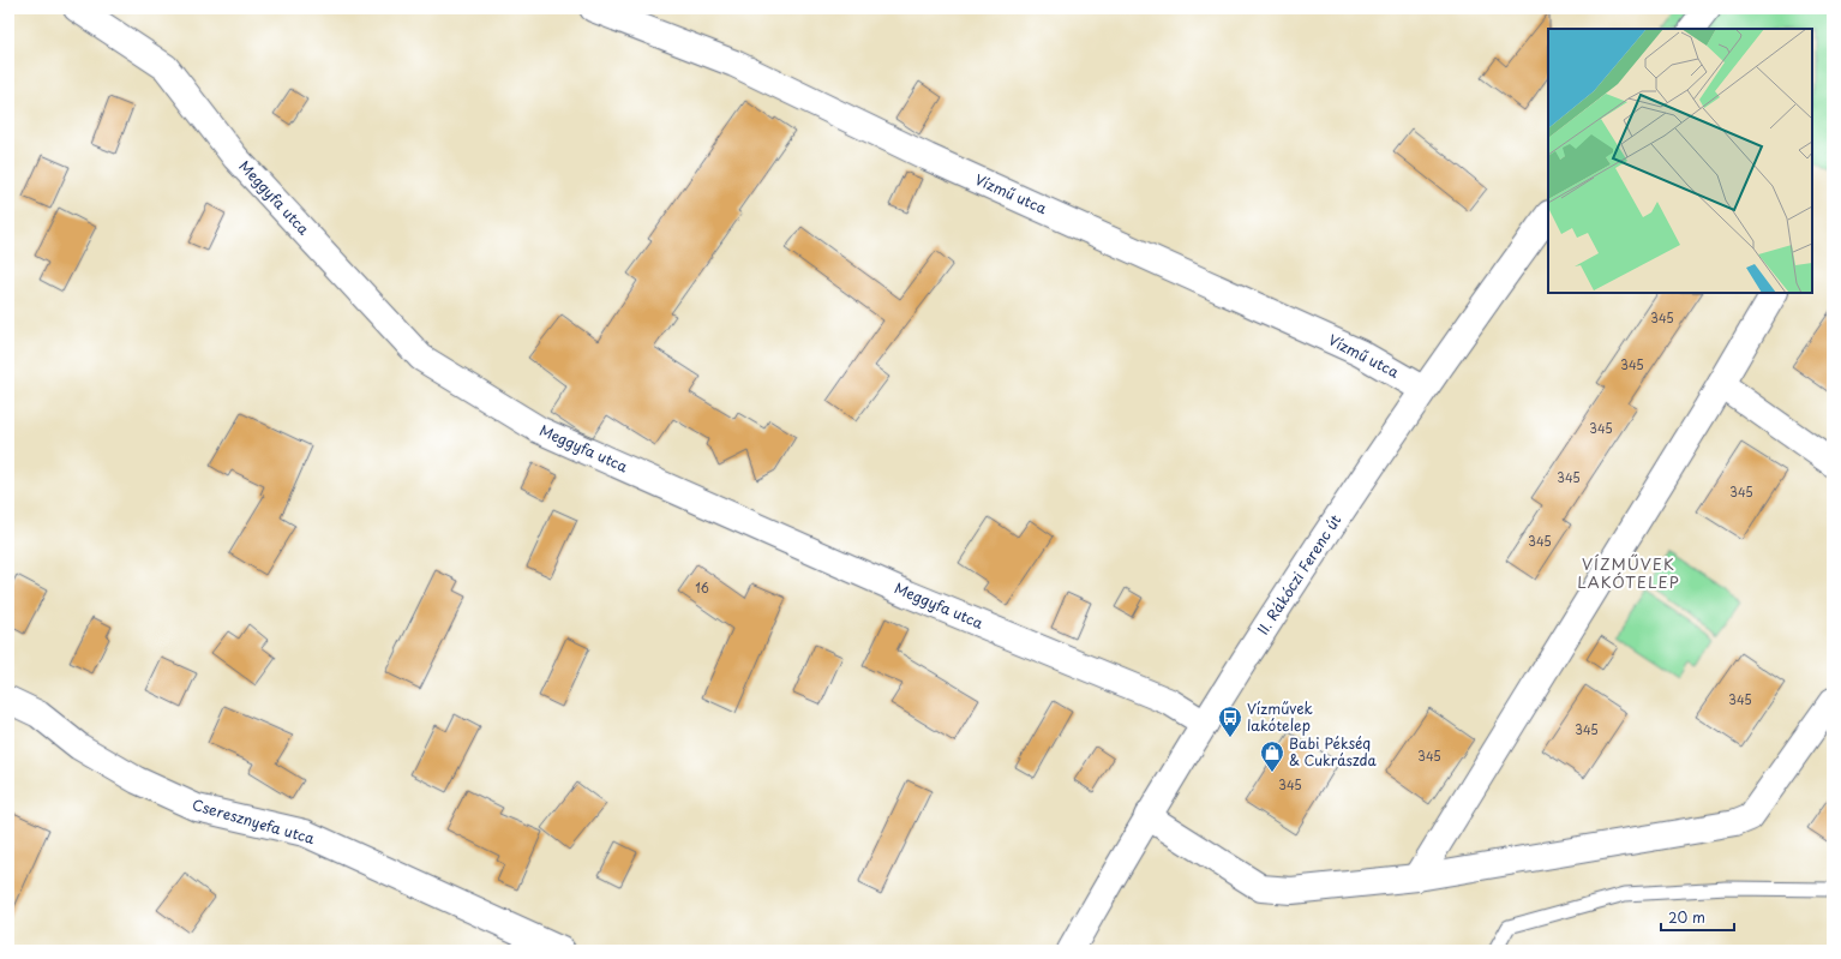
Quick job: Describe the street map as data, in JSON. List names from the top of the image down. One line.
{"streets":{"street":["Vízmű utca","Meggyfa utca","II. Rákóczi Ferenc út","Cseresznyefa utca"]},"crossings":[["Vízmű utca","II. Rákóczi Ferenc út"],["Meggyfa utca","II. Rákóczi Ferenc út"]],"districts":["VÍZMŰVEK LAKÓTELEP"],"places":{"bus stop":["Vízművek lakótelep"],"shop":["Babi Pékség & Cukrászda"]},"house_numbers":["345","345","345","345","345","345","16","345","345","345","345"],"scale_bar":"20 m"}
